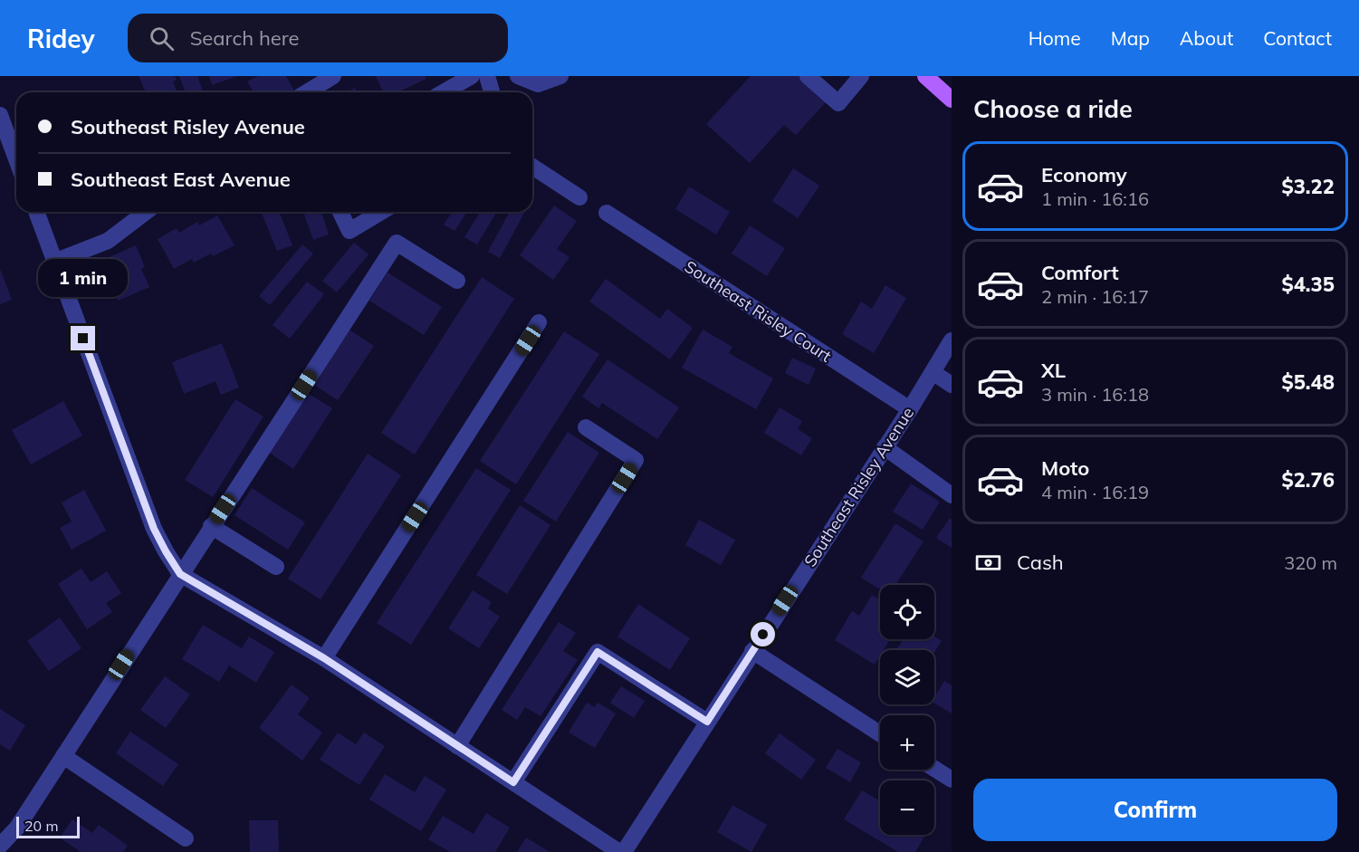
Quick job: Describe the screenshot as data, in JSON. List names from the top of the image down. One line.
{"streets":{"street":["Southeast Risley Court","Southeast Risley Avenue"]},"crossings":[["Southeast Risley Court","Southeast Risley Avenue"]],"scale_bar":"20 m","page":{"header":"Ridey","search":"Search here","nav":["Home","Map","About","Contact"],"heading":"Choose a ride","banner":["Southeast Risley Avenue","Southeast East Avenue"],"list":[{"name":"Economy","note":"1 min · 16:16","value":"$3.22"},{"name":"Comfort","note":"2 min · 16:17","value":"$4.35"},{"name":"XL","note":"3 min · 16:18","value":"$5.48"},{"name":"Moto","note":"4 min · 16:19","value":"$2.76"}],"bubble":"1 min","pay":["Cash","320 m"],"map_buttons":["+","−"],"buttons":"Confirm","scale":"20 m"}}
